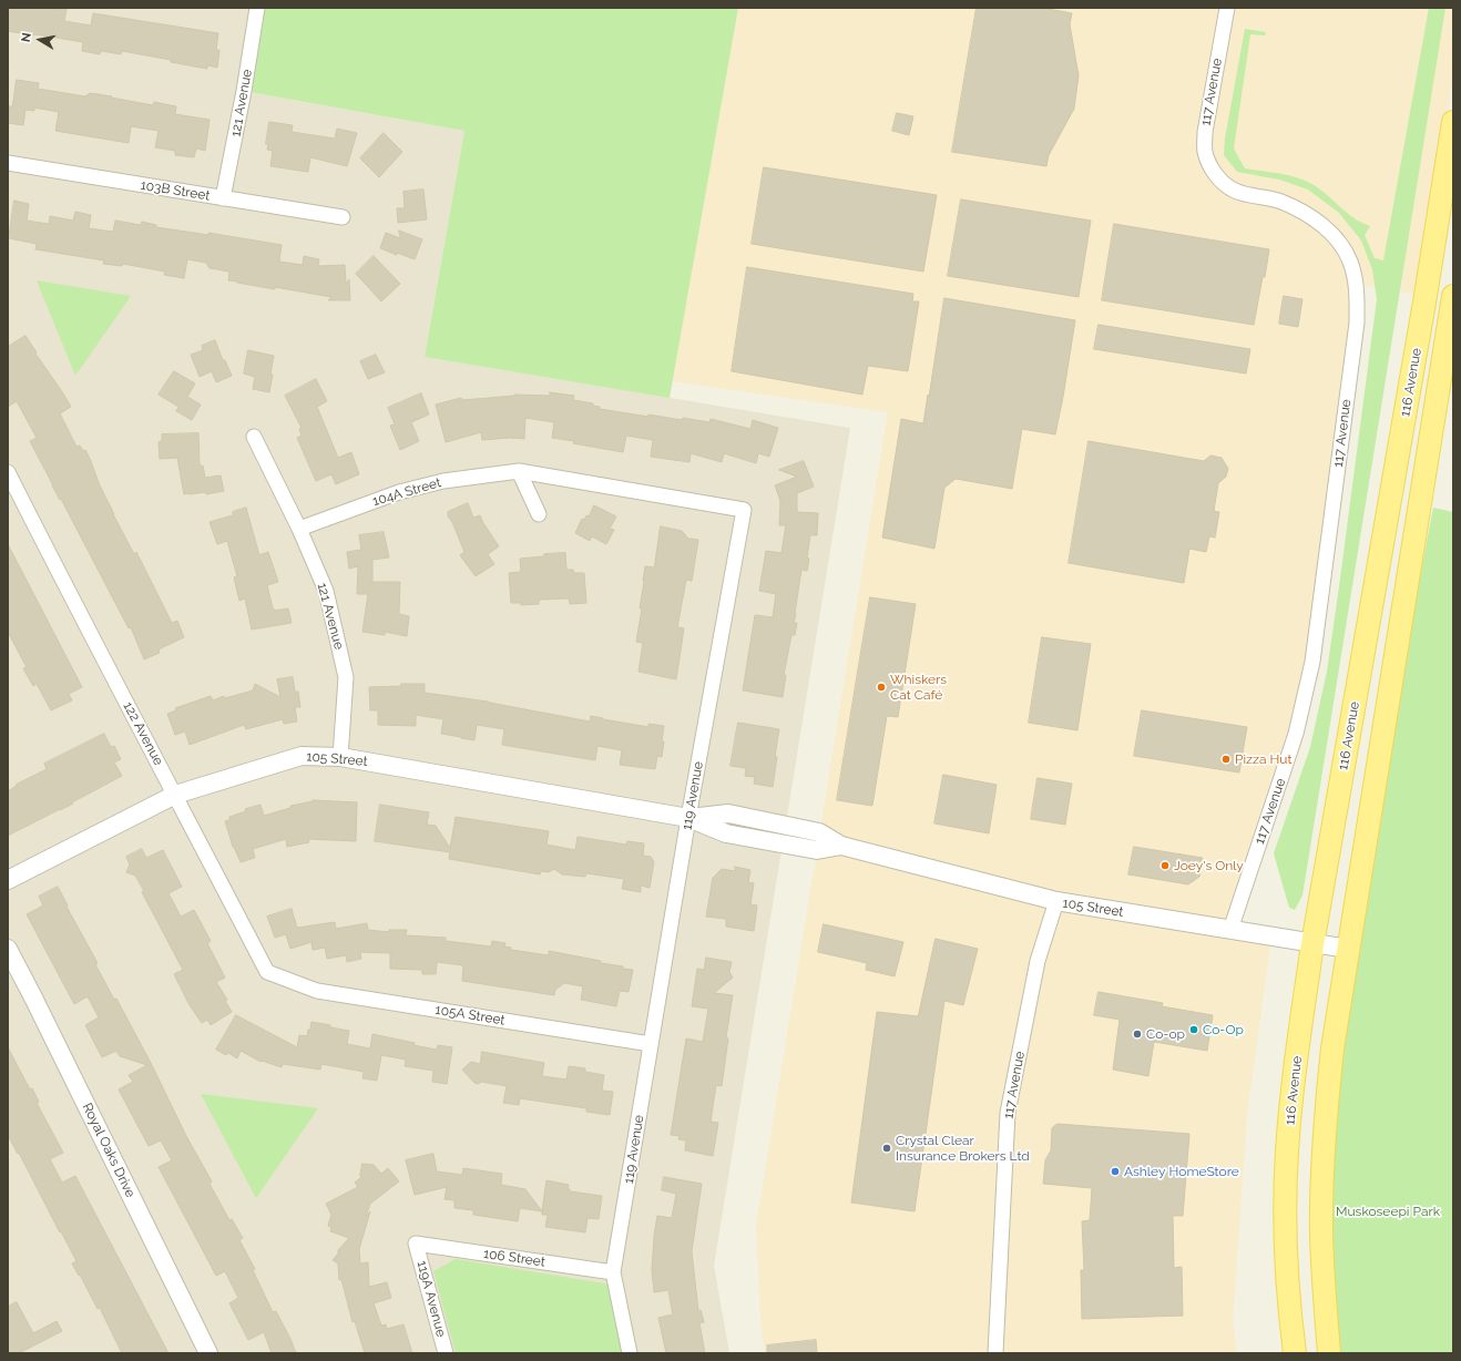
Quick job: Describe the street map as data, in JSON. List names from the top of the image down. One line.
{"streets":{"main road":["116 Avenue"],"street":["117 Avenue","121 Avenue","103B Street","104A Street","122 Avenue","105 Street","119 Avenue","105A Street","Royal Oaks Drive","106 Street","119A Avenue"]},"crossings":[["117 Avenue","105 Street"],["121 Avenue","103B Street"],["121 Avenue","104A Street"],["121 Avenue","105 Street"],["116 Avenue","105 Street"],["104A Street","119 Avenue"],["122 Avenue","105 Street"],["122 Avenue","105A Street"],["105 Street","119 Avenue"],["119 Avenue","105A Street"],["119 Avenue","106 Street"],["106 Street","119A Avenue"]],"parks":["Muskoseepi Park"],"places":["Whiskers Cat Café","Pizza Hut","Joey's Only","Co-Op","Co-op","Crystal Clear Insurance Brokers Ltd","Ashley HomeStore"],"north":"left"}
